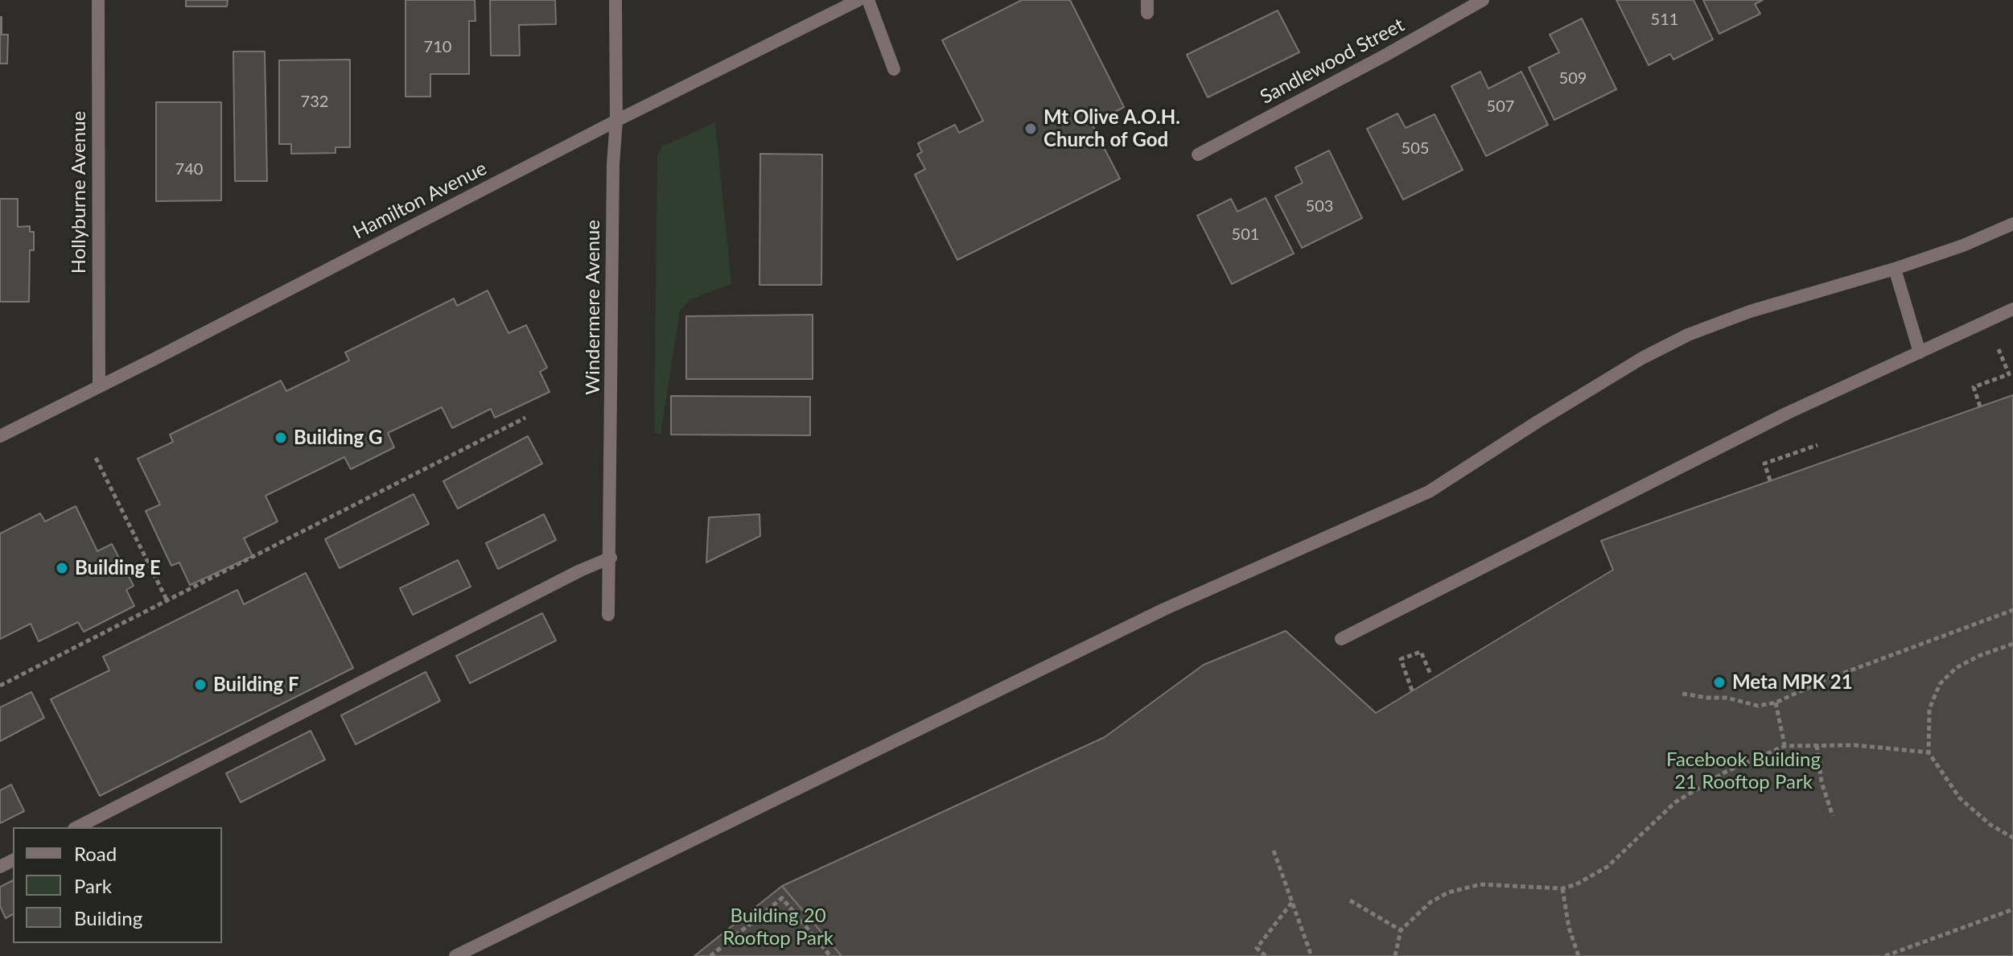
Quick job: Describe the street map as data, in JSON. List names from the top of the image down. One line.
{"streets":{"street":["Sandlewood Street","Hollyburne Avenue","Hamilton Avenue","Windermere Avenue"]},"crossings":[["Hollyburne Avenue","Hamilton Avenue"],["Hamilton Avenue","Windermere Avenue"]],"parks":["Facebook Building 21 Rooftop Park","Building 20 Rooftop Park"],"places":["Mt Olive A.O.H. Church of God","Building G","Building E","Meta MPK 21","Building F"],"house_numbers":["511","710","509","732","507","505","740","503","501"],"legend":["Road","Park","Building"]}
